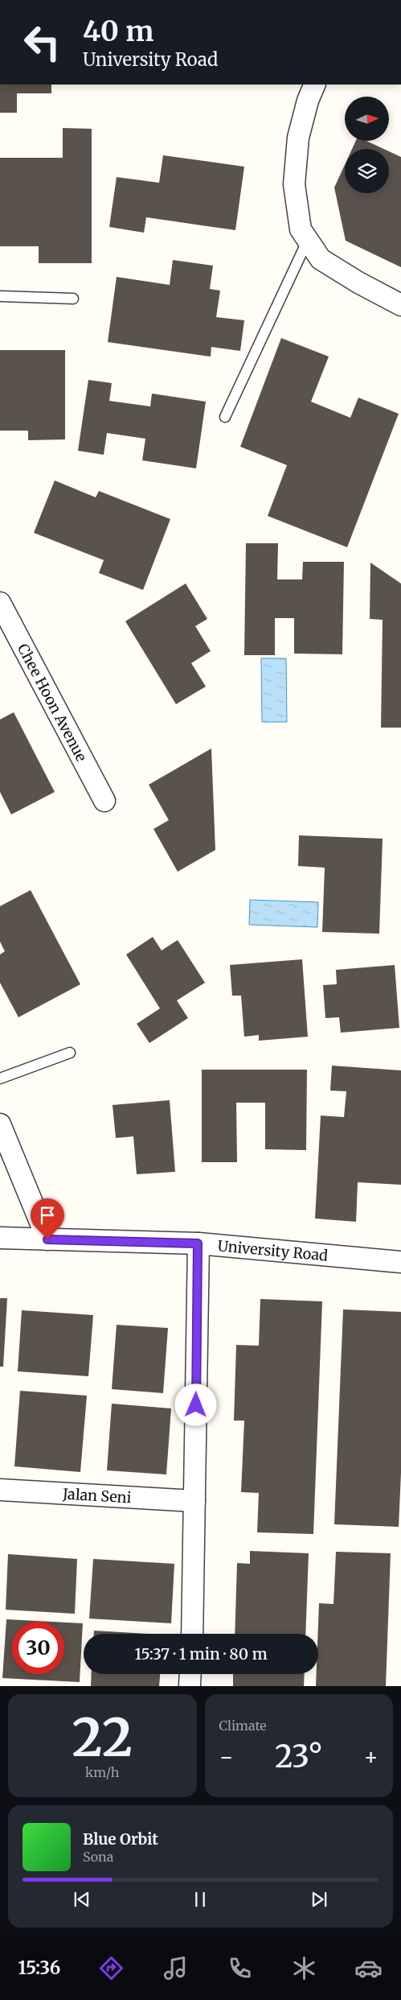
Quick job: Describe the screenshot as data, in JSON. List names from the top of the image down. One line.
{"streets":{"street":["Chee Hoon Avenue","University Road","Jalan Seni"]},"north":"right","page":{"turn":["40 m","University Road"],"limit":"30","trip":"15:37 · 1 min · 80 m","tile":[["22","km/h"],"Climate"],"heat":["−","23°","+"],"song":["Blue Orbit","Sona"],"tabs":"15:36"}}
